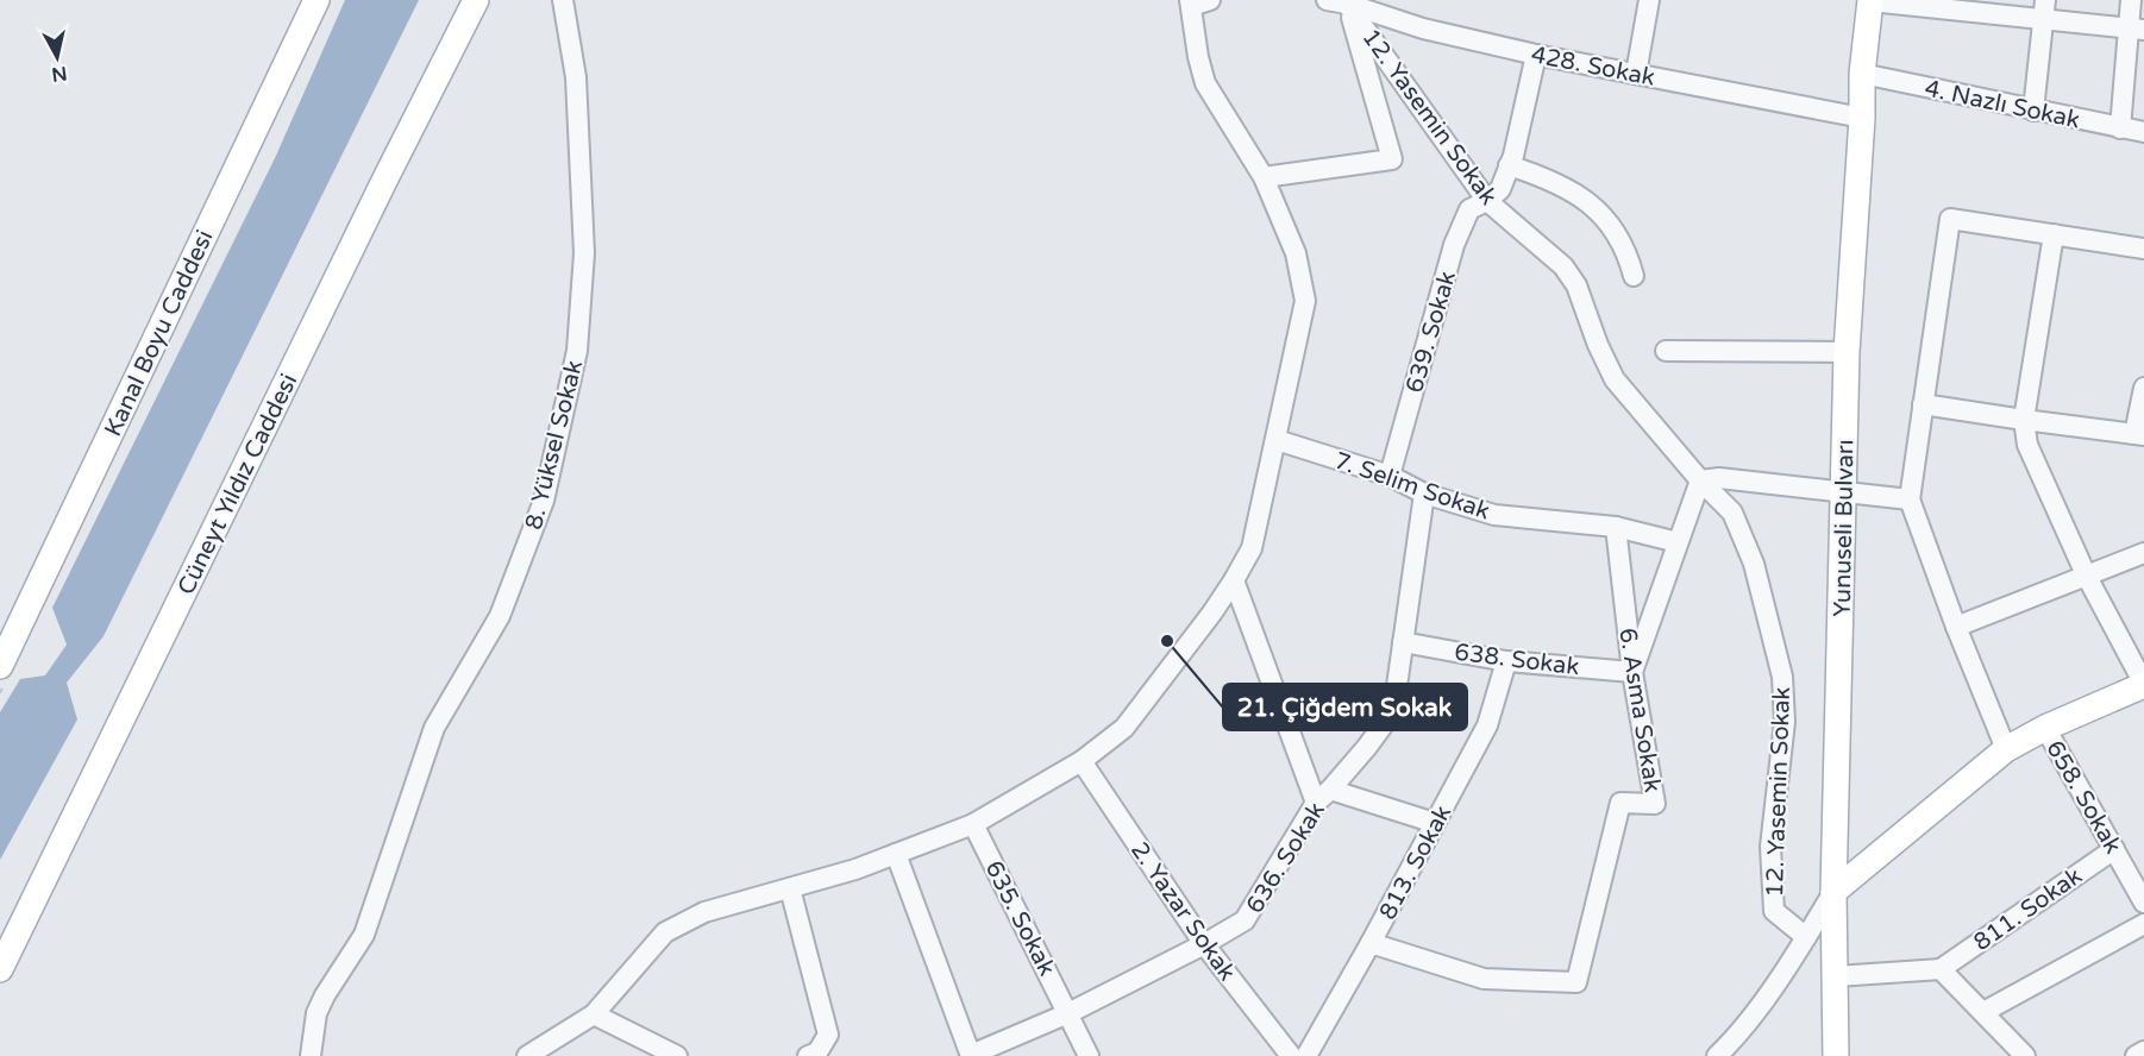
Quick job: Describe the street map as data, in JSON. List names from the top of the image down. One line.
{"streets":{"main road":["Kanal Boyu Caddesi","Cüneyt Yıldız Caddesi","Yunuseli Bulvarı"],"street":["428. Sokak","4. Nazlı Sokak","12. Yasemin Sokak","639. Sokak","8. Yüksel Sokak","7. Selim Sokak","638. Sokak","6. Asma Sokak","658. Sokak","636. Sokak","813. Sokak","811. Sokak","2. Yazar Sokak","635. Sokak"]},"crossings":[["428. Sokak","12. Yasemin Sokak"],["428. Sokak","639. Sokak"],["428. Sokak","Yunuseli Bulvarı"],["4. Nazlı Sokak","Yunuseli Bulvarı"],["12. Yasemin Sokak","639. Sokak"],["639. Sokak","7. Selim Sokak"],["7. Selim Sokak","6. Asma Sokak"],["7. Selim Sokak","636. Sokak"],["638. Sokak","6. Asma Sokak"],["638. Sokak","636. Sokak"],["638. Sokak","813. Sokak"],["6. Asma Sokak","813. Sokak"],["658. Sokak","811. Sokak"],["636. Sokak","2. Yazar Sokak"],["636. Sokak","635. Sokak"]],"places":["21. Çiğdem Sokak"],"north":"bottom"}
